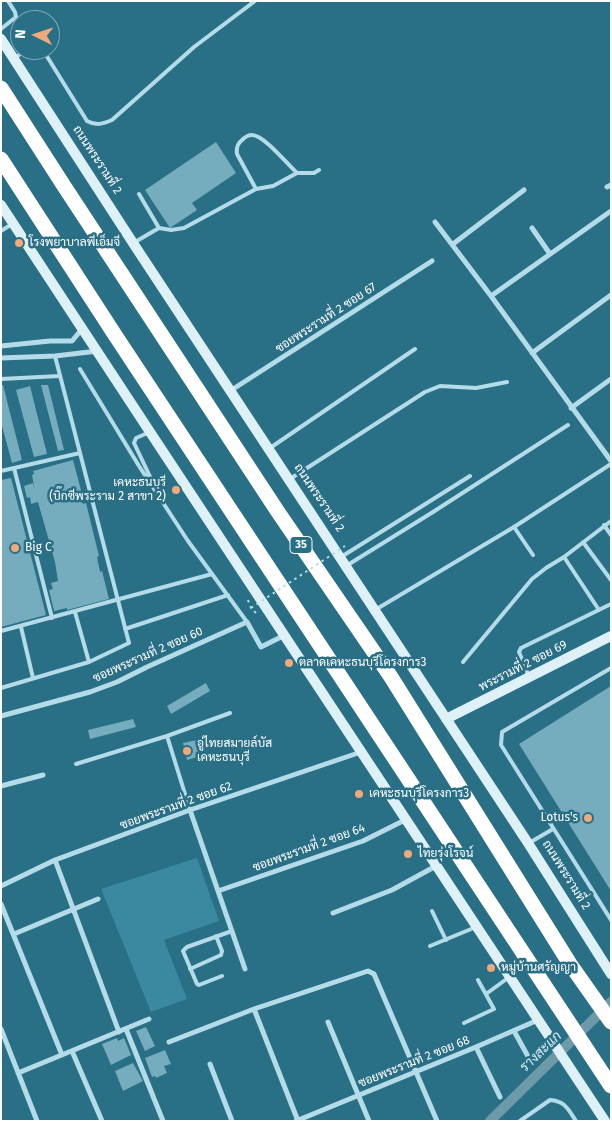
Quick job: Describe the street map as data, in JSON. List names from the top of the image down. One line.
{"streets":{"highway":["35"],"main road":["ถนนพระรามที่ 2","พระรามที่ 2 ซอย 69"],"street":["ซอยพระรามที่ 2 ซอย 67","ซอยพระรามที่ 2 ซอย 60","ซอยพระรามที่ 2 ซอย 62","ซอยพระรามที่ 2 ซอย 64","ซอยพระรามที่ 2 ซอย 68"]},"crossings":[["ถนนพระรามที่ 2","ซอยพระรามที่ 2 ซอย 67"],["ถนนพระรามที่ 2","พระรามที่ 2 ซอย 69"]],"water":["รางสะแก"],"places":["โรงพยาบาลพีเอ็มจี","เคหะธนบุรี (บิ๊กซีพระราม 2 สาขา 2)","Big C","ตลาดเคหะธนบุรีโครงการ3","อู่ไทยสมายล์บัส เคหะธนบุรี","เคหะธนบุรีโครงการ3","Lotus's","ไทยรุ่งโรจน์","หมู่บ้านศรัญญา"],"north":"left"}
